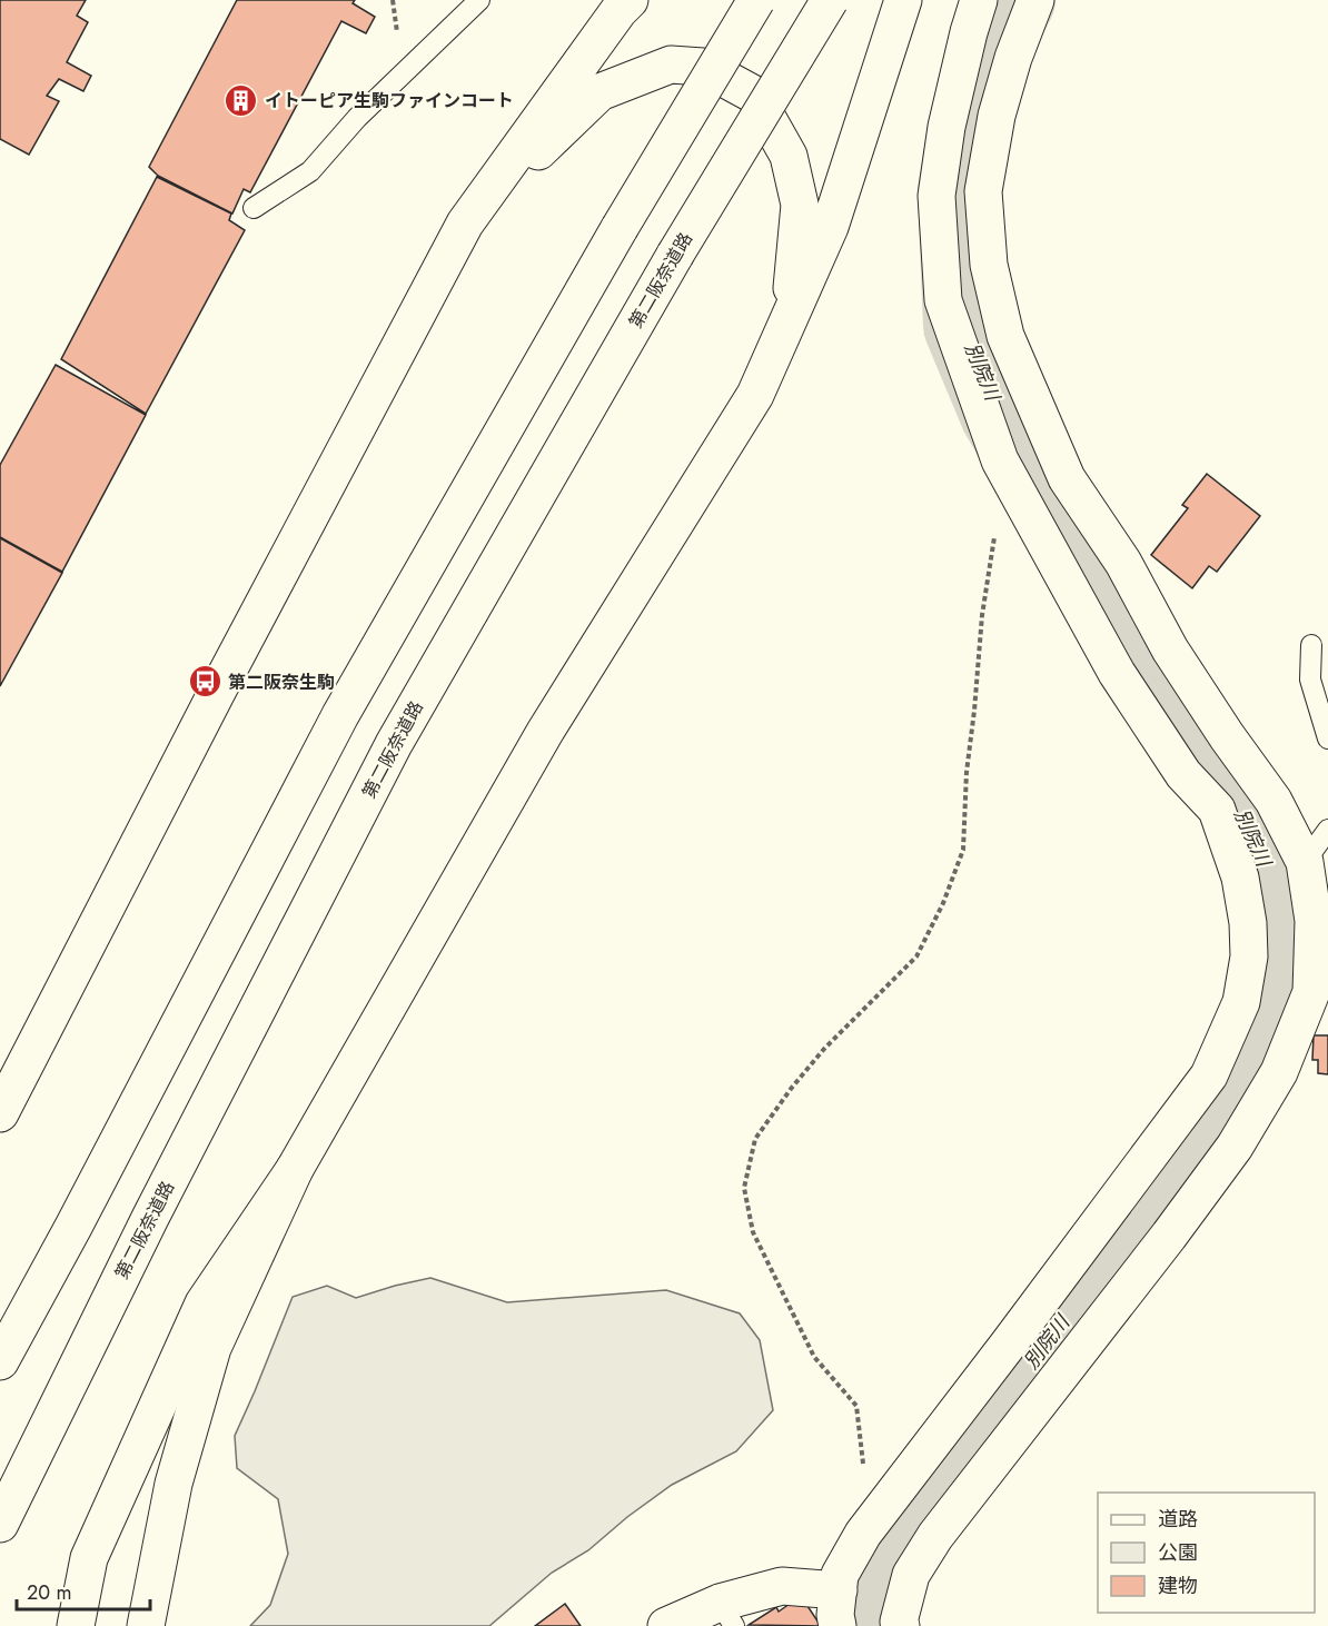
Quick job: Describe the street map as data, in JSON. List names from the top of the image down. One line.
{"streets":{"main road":["第二阪奈道路"]},"water":["別院川"],"places":{"building":["イトーピア生駒ファインコート"],"bus stop":["第二阪奈生駒"]},"legend":["道路","公園","建物"],"scale_bar":"20 m"}
